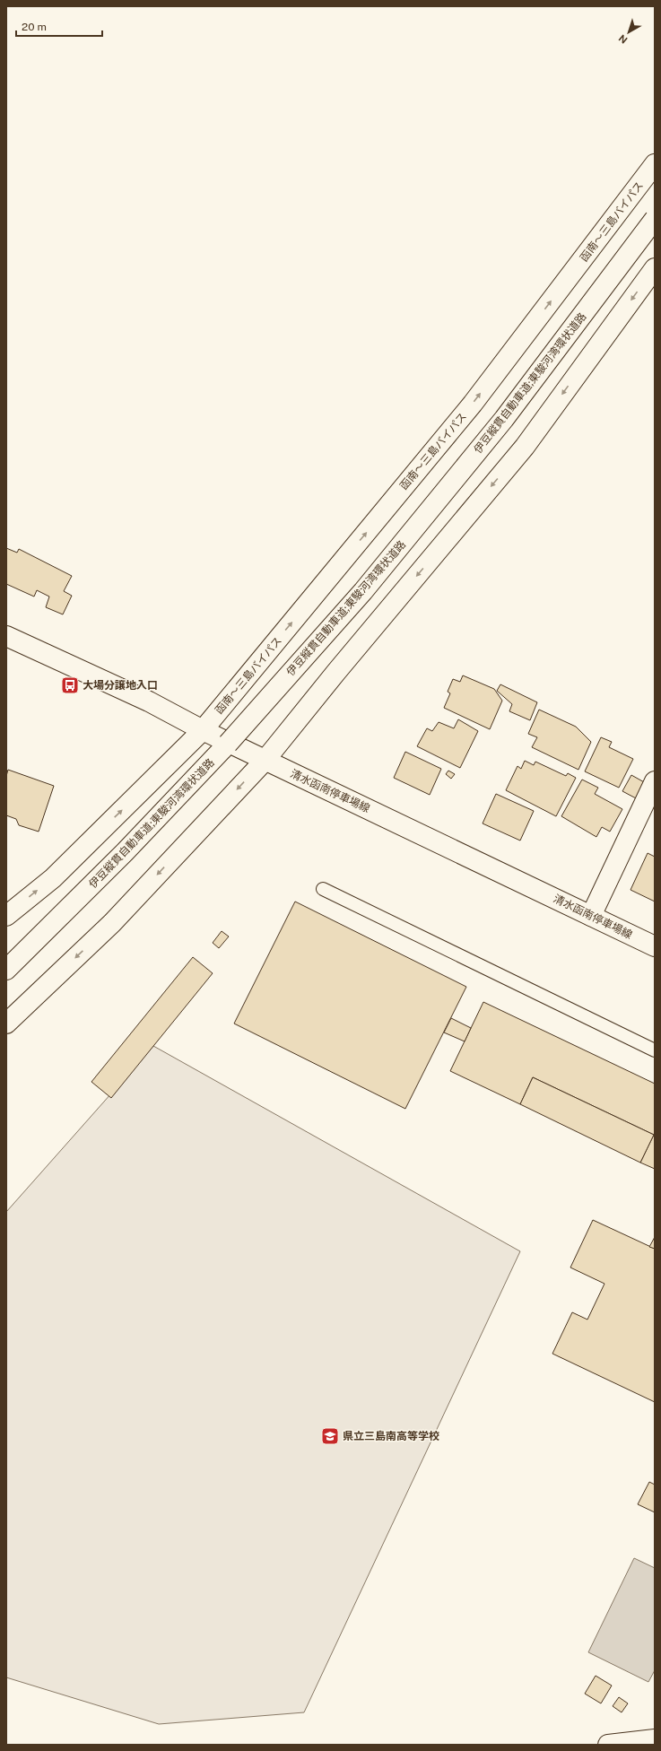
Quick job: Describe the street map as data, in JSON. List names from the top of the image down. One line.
{"streets":{"main road":["函南～三島バイパス","伊豆縦貫自動車道;東駿河湾環状道路","清水函南停車場線"]},"crossings":[["函南～三島バイパス","清水函南停車場線"]],"places":{"bus stop":["大場分譲地入口"],"school or university":["県立三島南高等学校"]},"scale_bar":"20 m","north":"bottom left"}
